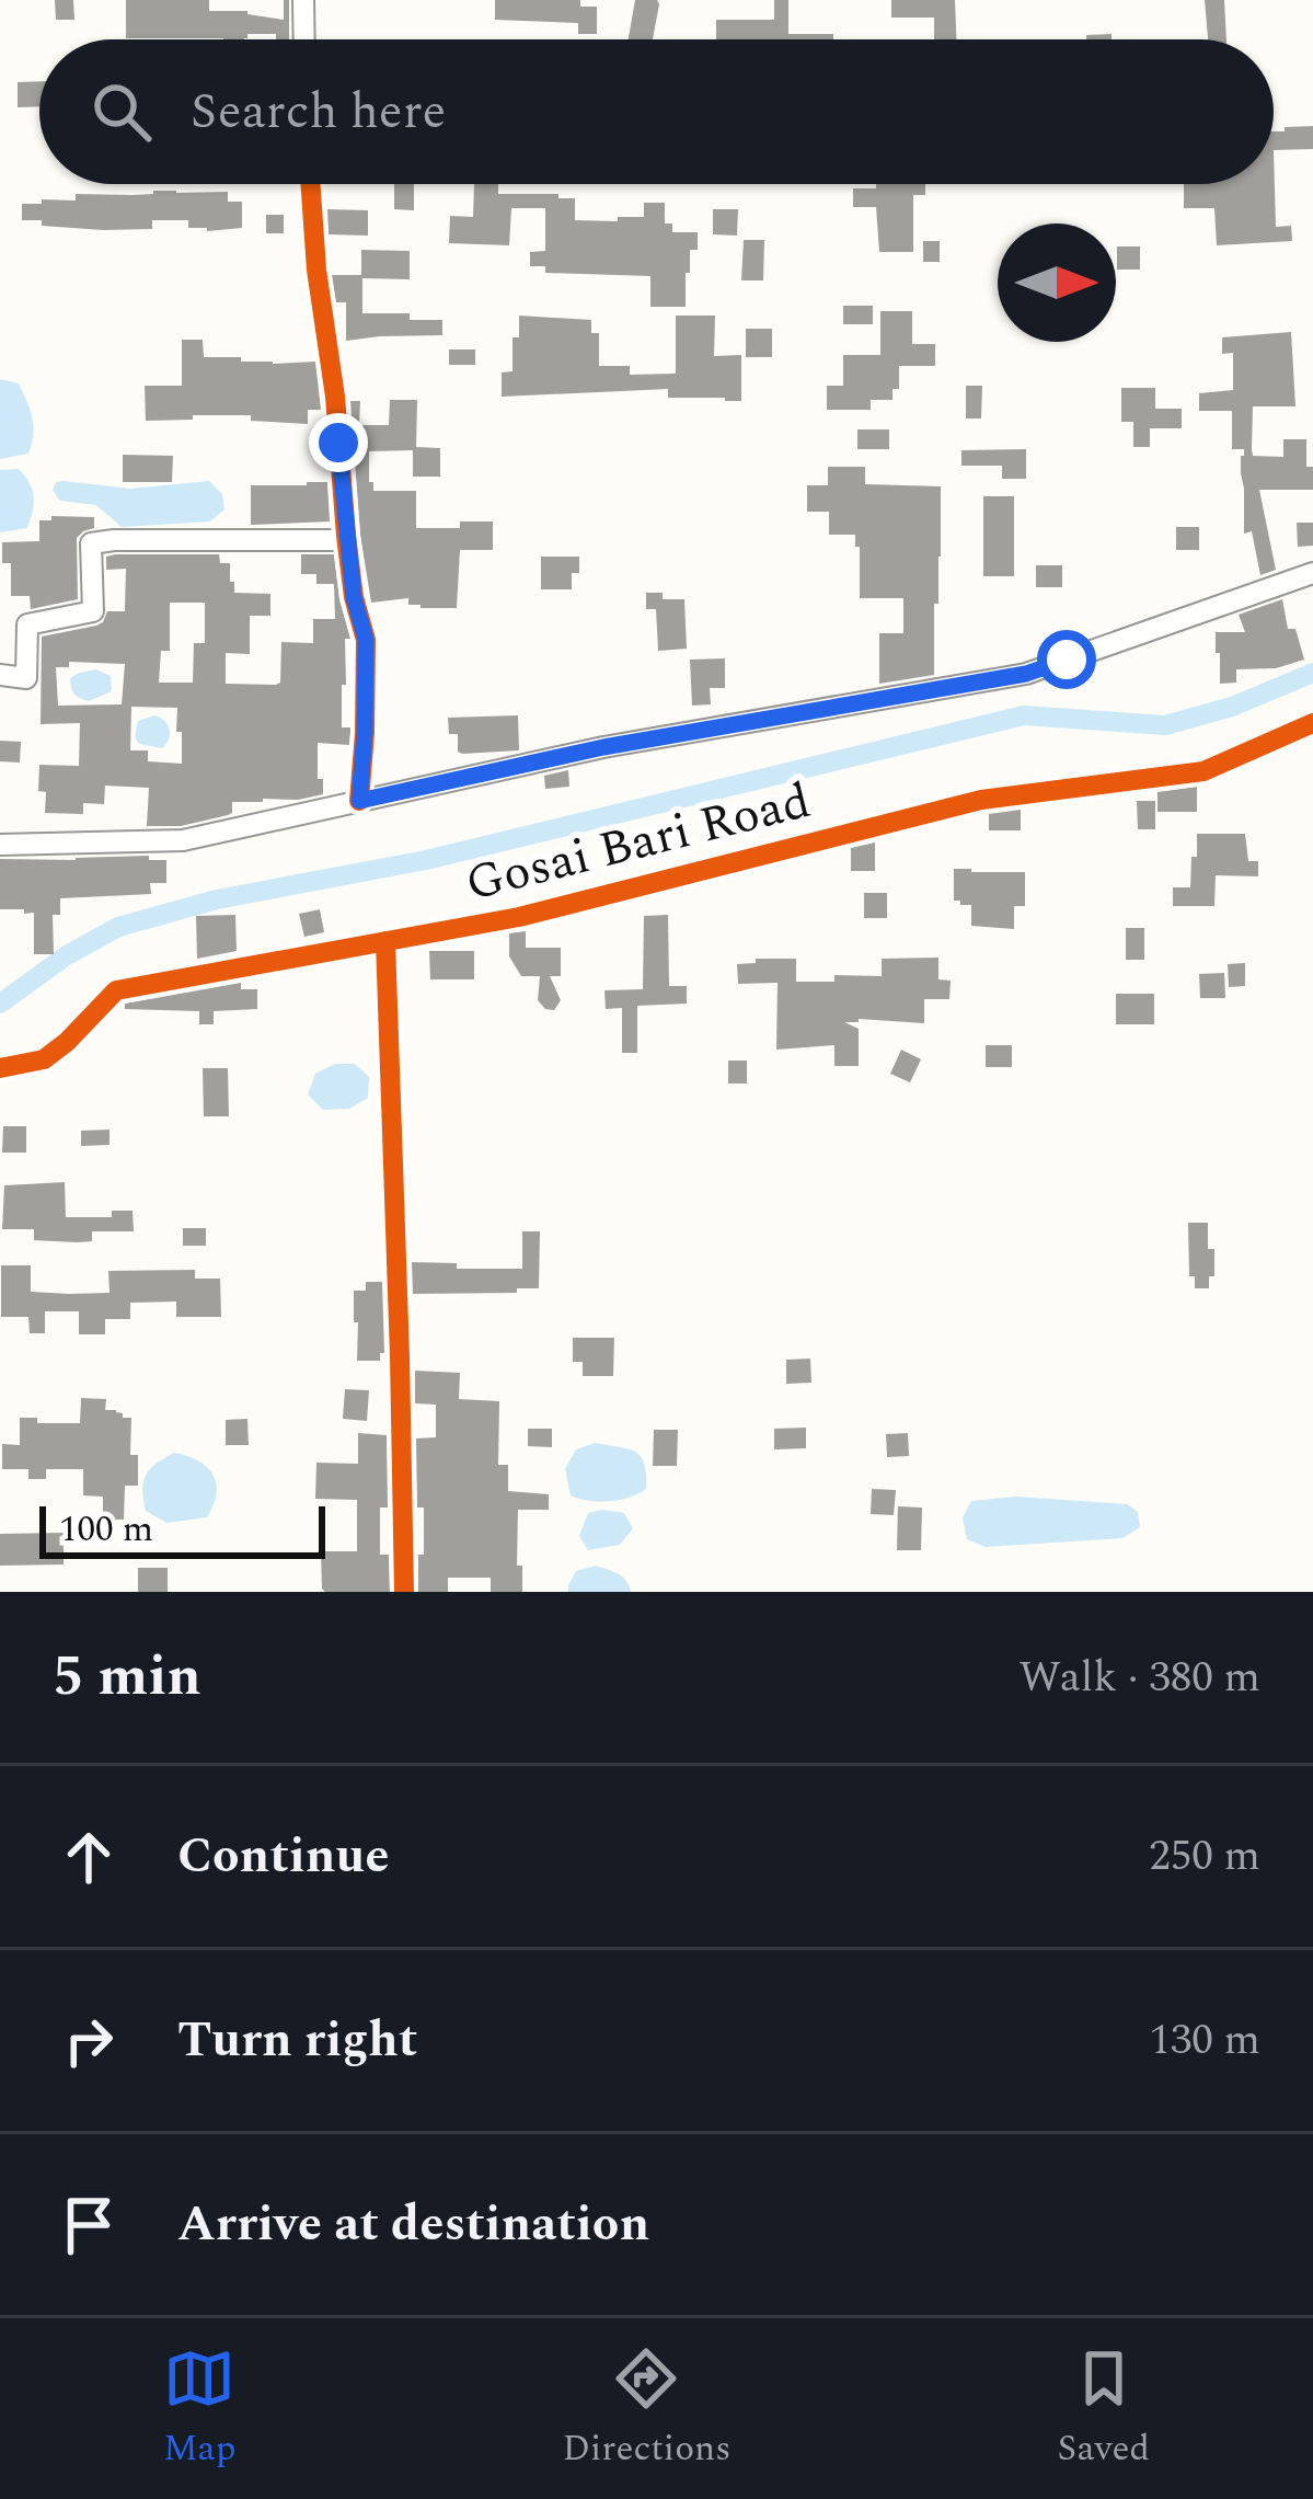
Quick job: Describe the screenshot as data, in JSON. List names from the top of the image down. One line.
{"streets":{"street":["Gosai Bari Road"]},"scale_bar":"100 m","north":"right","page":{"search":"Search here","scale":"100 m","heading":["5 min","Walk · 380 m"],"list":[["Continue","250 m"],["Turn right","130 m"],"Arrive at destination"],"nav":["Map","Directions","Saved"]}}
